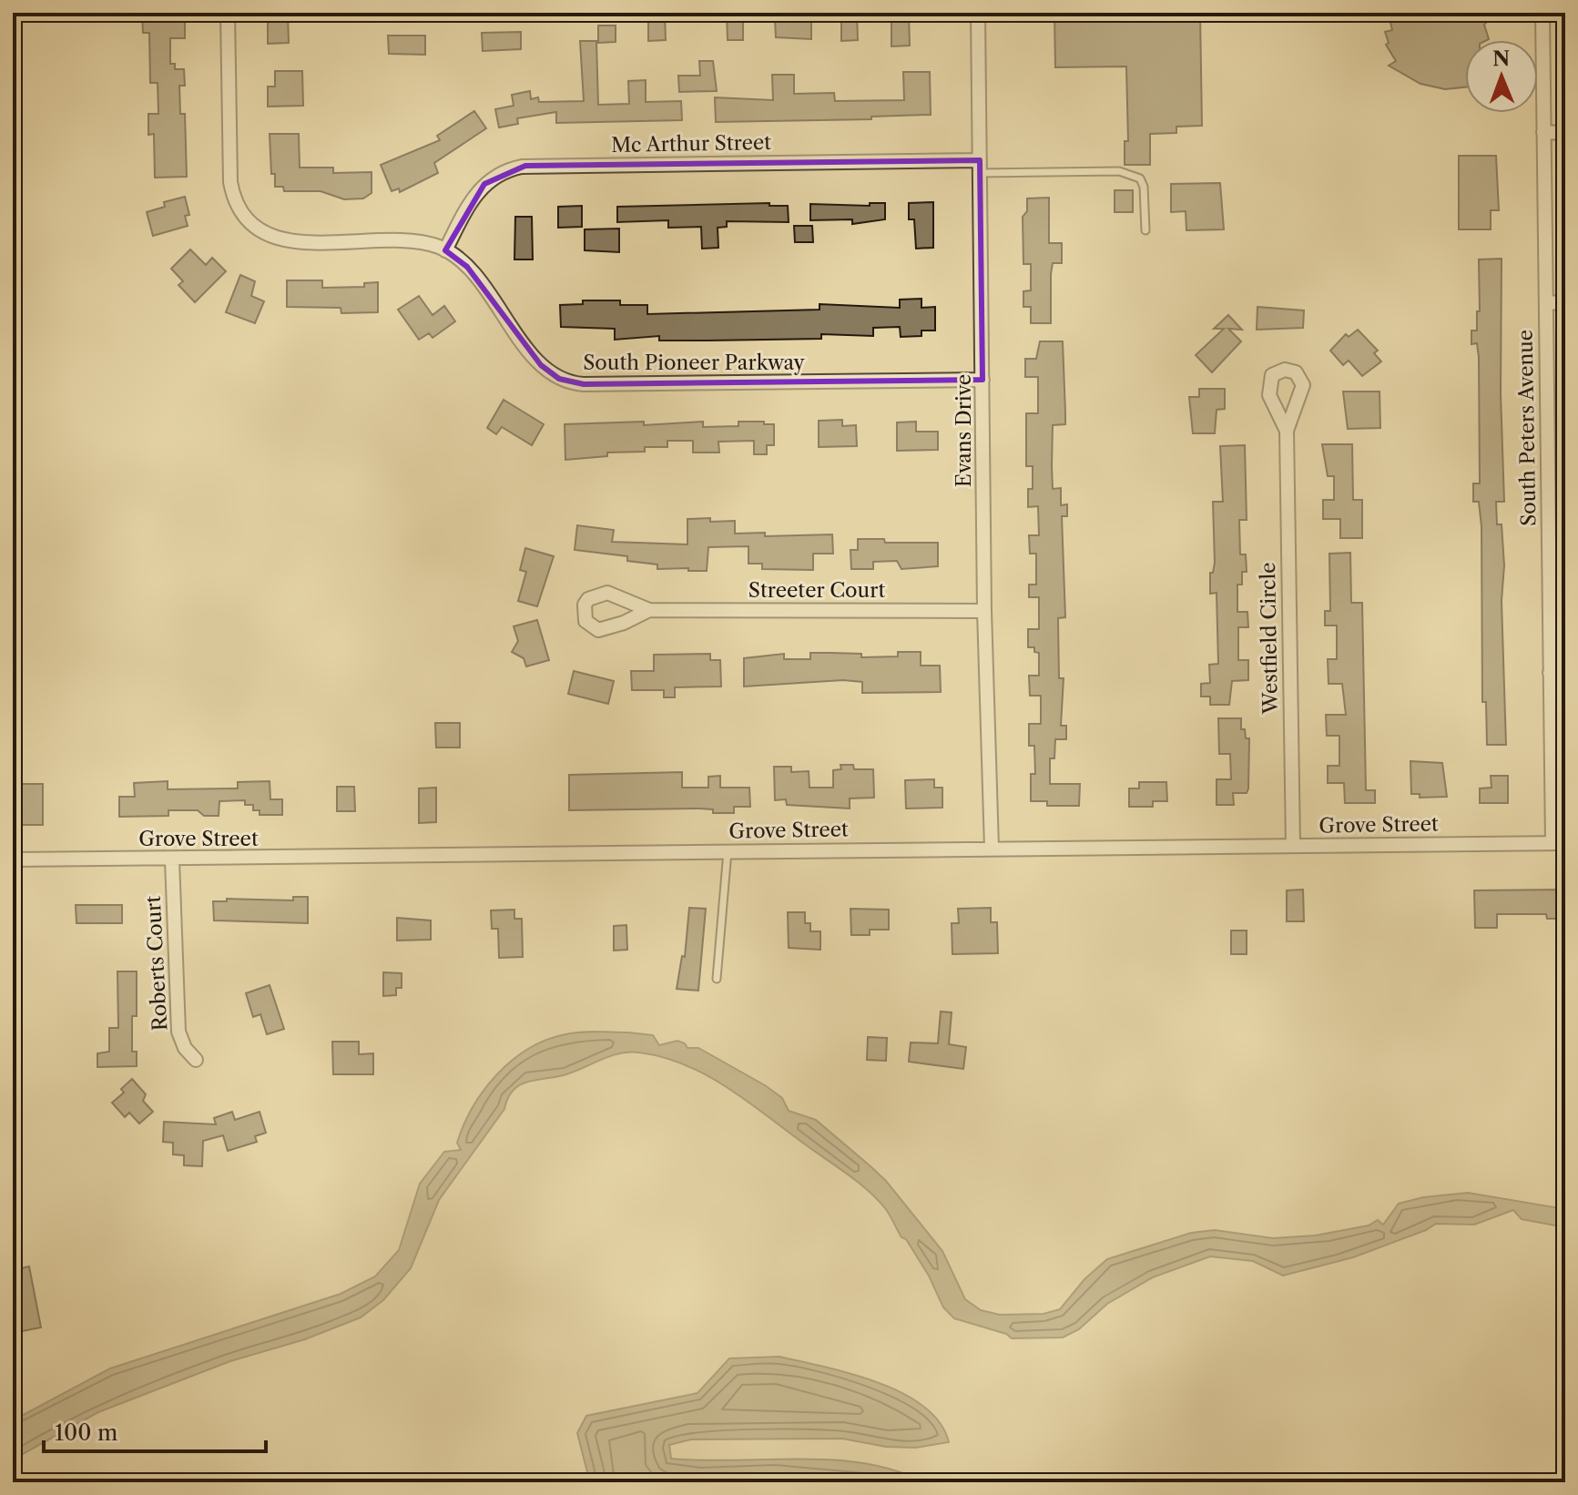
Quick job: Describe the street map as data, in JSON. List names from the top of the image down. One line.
{"streets":{"street":["Mc Arthur Street","South Pioneer Parkway","South Peters Avenue","Evans Drive","Streeter Court","Westfield Circle","Grove Street","Roberts Court"]},"crossings":[["Mc Arthur Street","South Pioneer Parkway"],["Mc Arthur Street","Evans Drive"],["South Pioneer Parkway","Evans Drive"],["South Peters Avenue","Grove Street"],["Evans Drive","Streeter Court"],["Evans Drive","Grove Street"],["Westfield Circle","Grove Street"],["Grove Street","Roberts Court"]],"scale_bar":"100 m","north":"top"}
